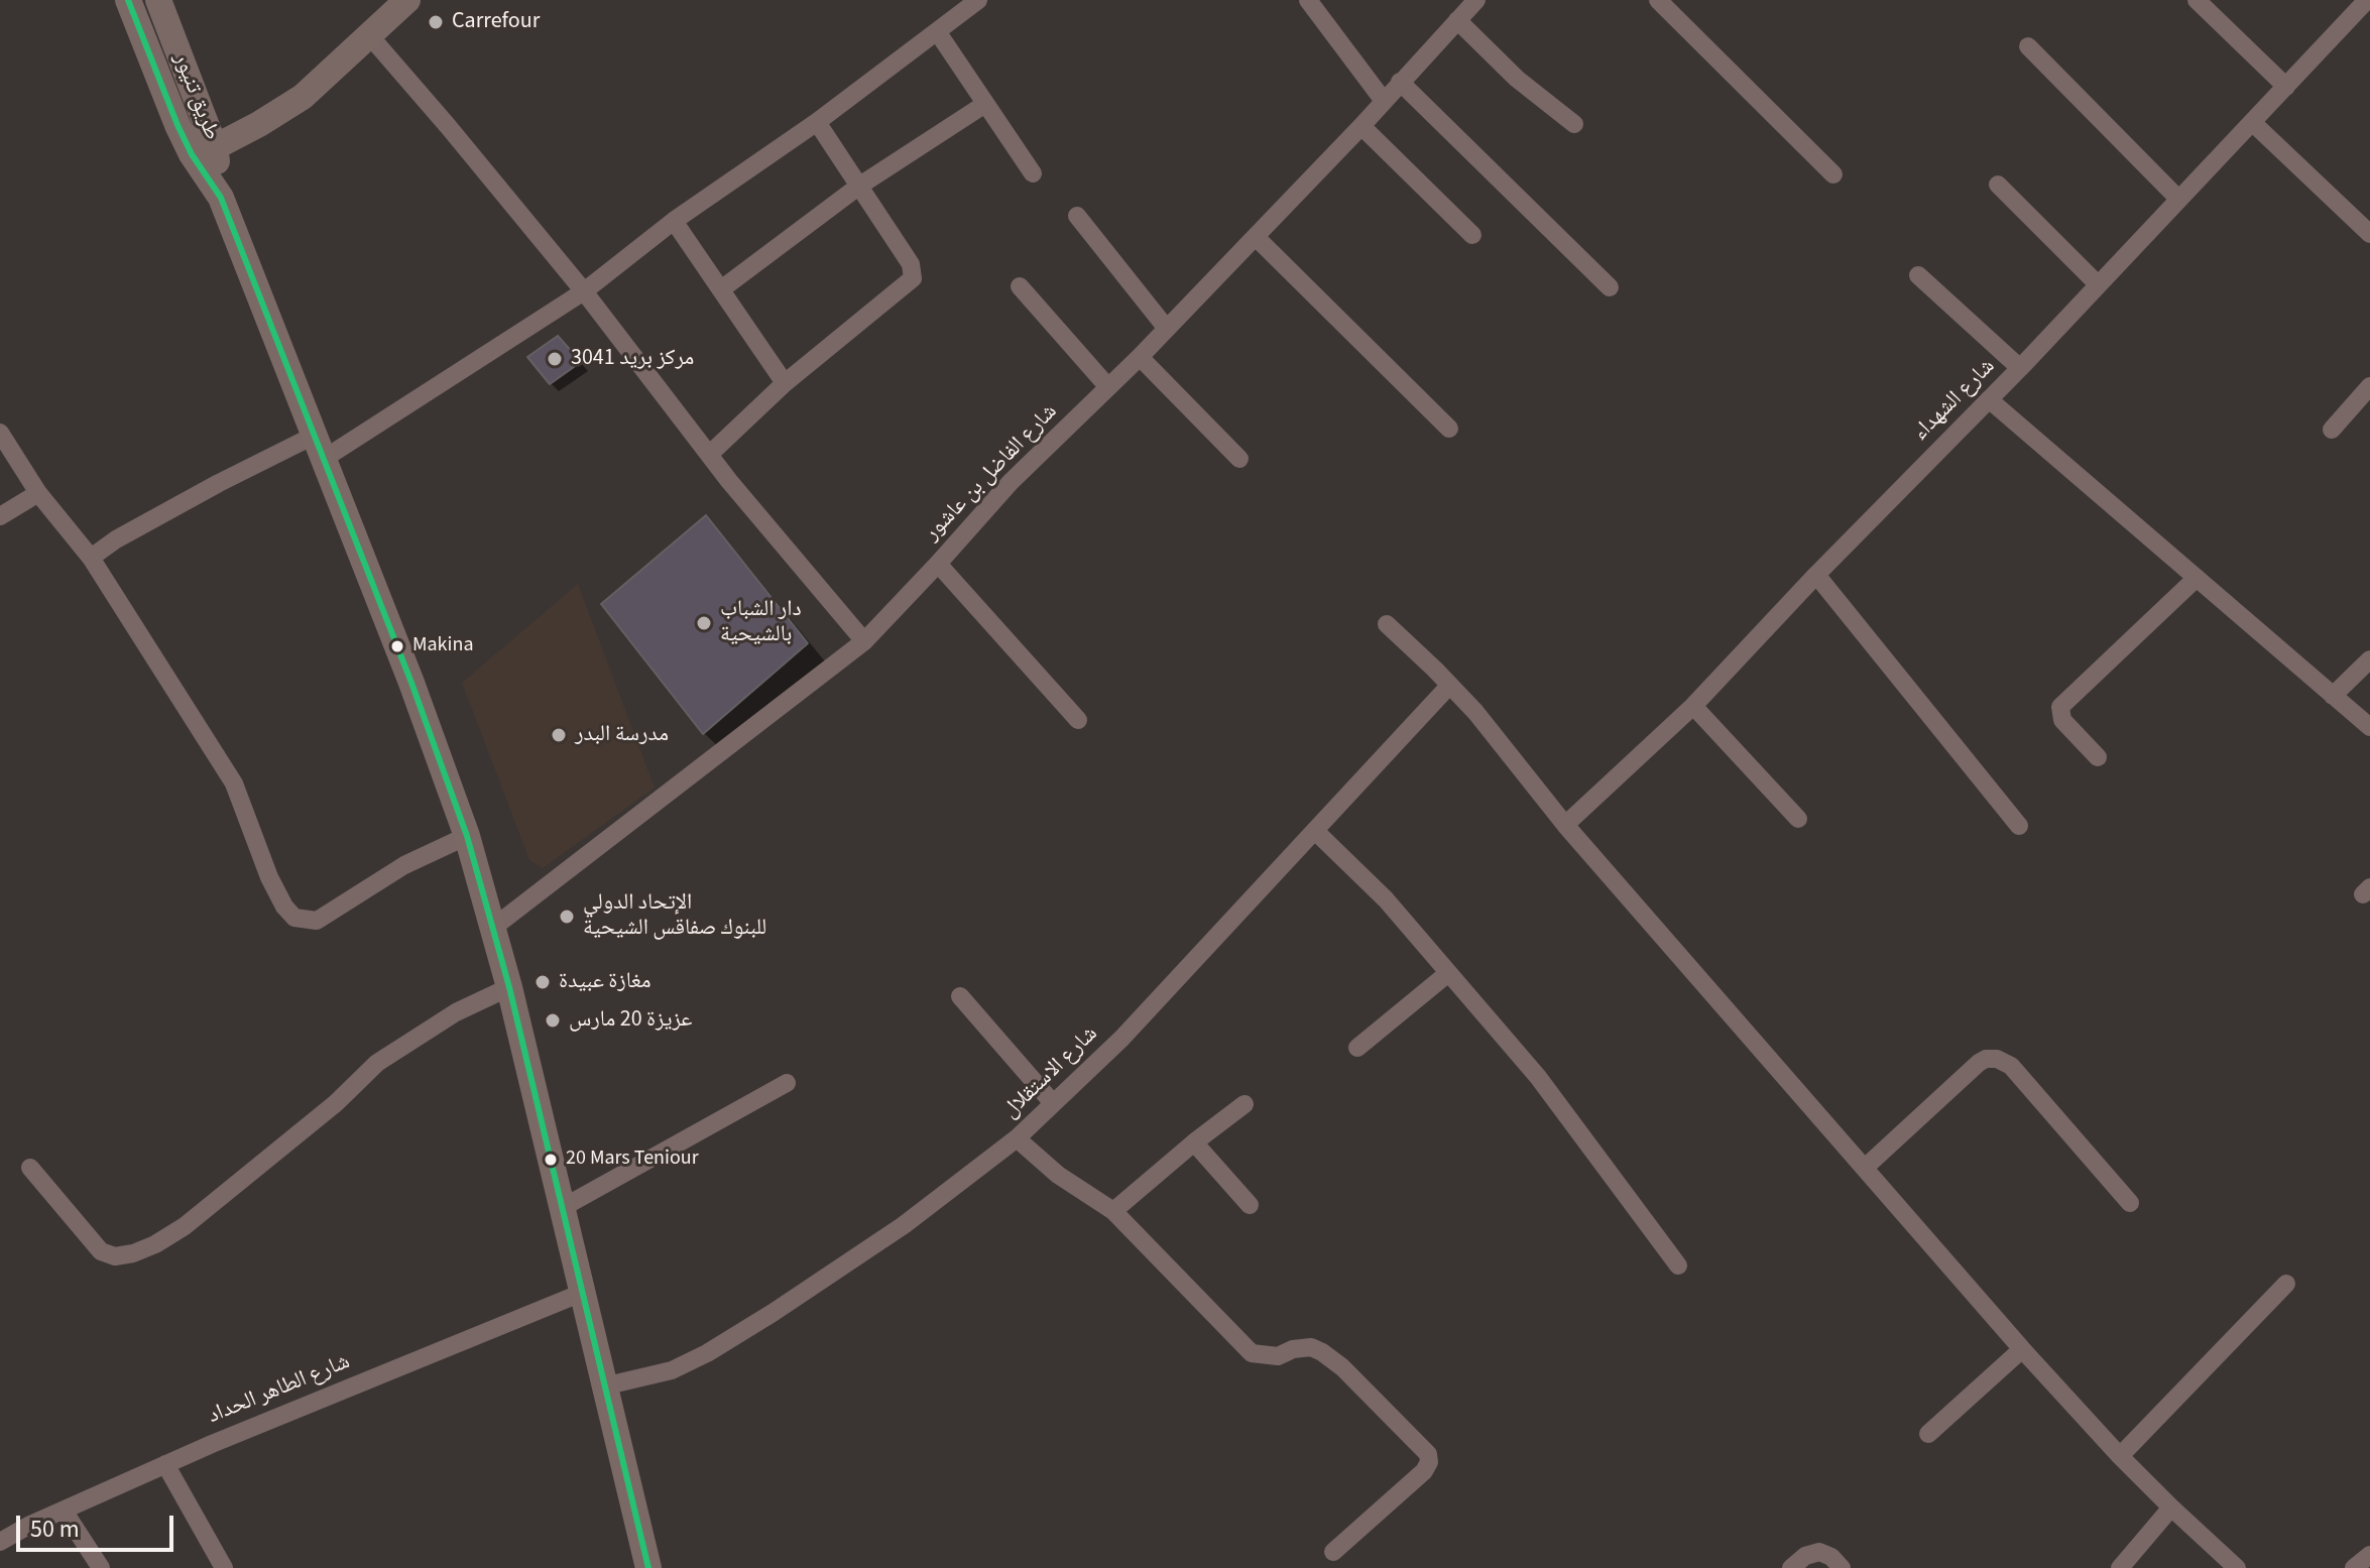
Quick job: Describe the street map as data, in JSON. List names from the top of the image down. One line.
{"streets":{"main road":["طريق تنيور"],"street":["شارع الشهداء","شارع الفاضل بن عاشور","شارع الاستقلال","شارع الطاهر الحداد"]},"crossings":[["طريق تنيور","شارع الفاضل بن عاشور"],["طريق تنيور","شارع الاستقلال"],["طريق تنيور","شارع الطاهر الحداد"]],"places":["Carrefour","مركز بريد 3041","دار الشباب بالشيحية","Makina","مدرسة البدر","الإتحاد الدولي للبنوك صفاقس الشيحية","مغازة عبيدة","عزيزة 20 مارس","20 Mars Teniour"],"scale_bar":"50 m"}
